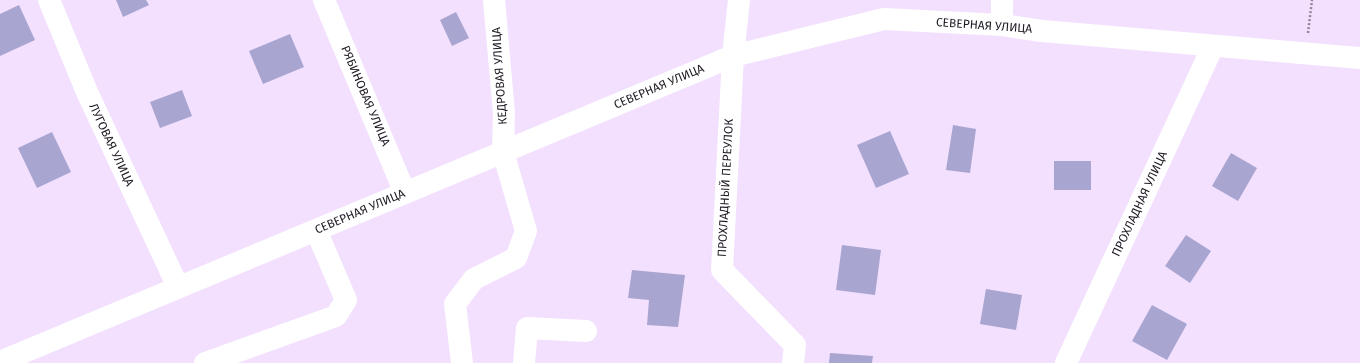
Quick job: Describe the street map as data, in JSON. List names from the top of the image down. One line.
{"streets":{"street":["СЕВЕРНАЯ УЛИЦА","КЕДРОВАЯ УЛИЦА","РЯБИНОВАЯ УЛИЦА","ЛУГОВАЯ УЛИЦА","ПРОХЛАДНЫЙ ПЕРЕУЛОК","ПРОХЛАДНАЯ УЛИЦА"]},"crossings":[["СЕВЕРНАЯ УЛИЦА","КЕДРОВАЯ УЛИЦА"],["СЕВЕРНАЯ УЛИЦА","РЯБИНОВАЯ УЛИЦА"],["СЕВЕРНАЯ УЛИЦА","ЛУГОВАЯ УЛИЦА"],["СЕВЕРНАЯ УЛИЦА","ПРОХЛАДНЫЙ ПЕРЕУЛОК"],["СЕВЕРНАЯ УЛИЦА","ПРОХЛАДНАЯ УЛИЦА"]]}
